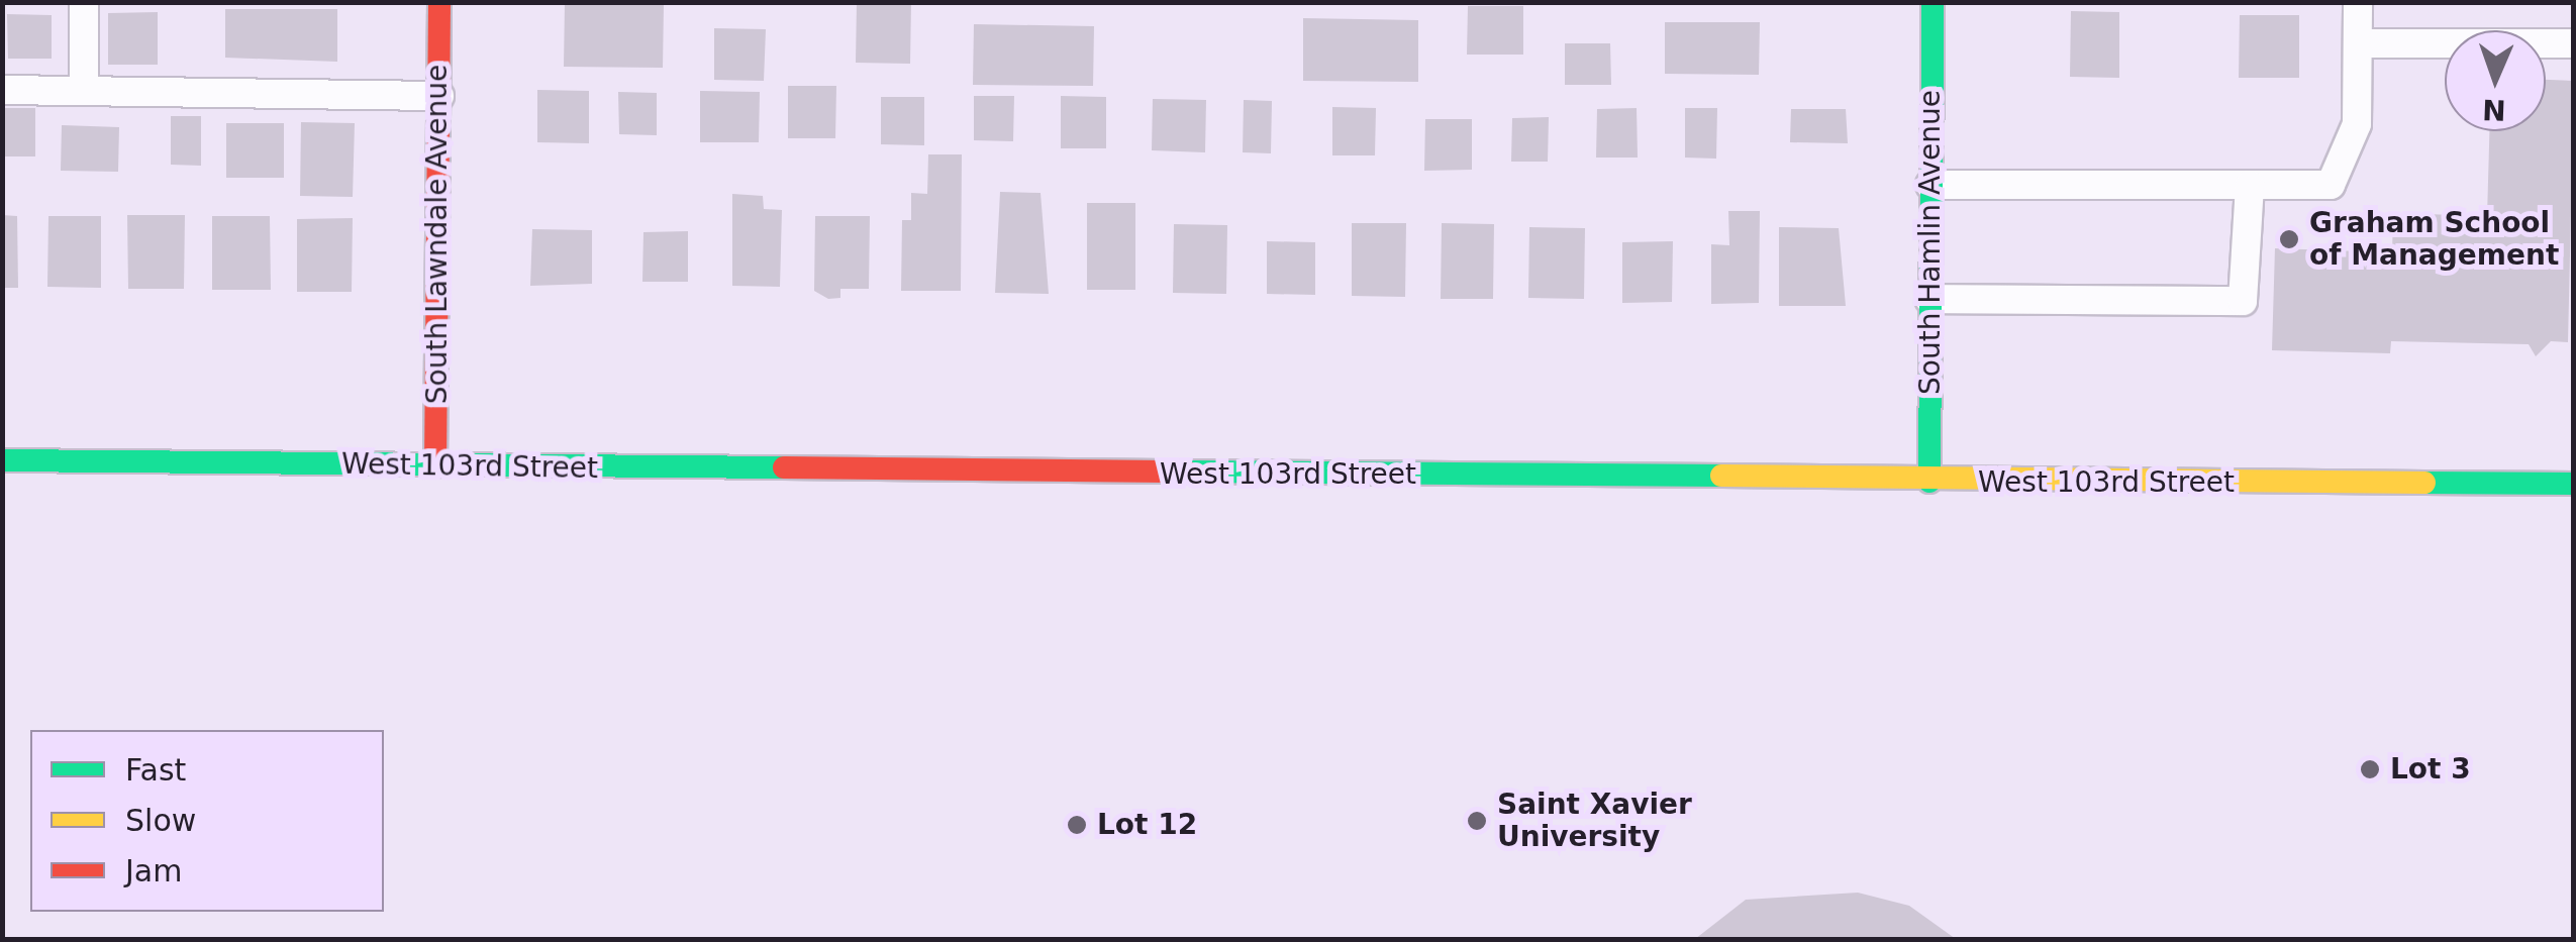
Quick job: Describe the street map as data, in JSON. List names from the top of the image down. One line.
{"streets":{"main road":["South Lawndale Avenue","South Hamlin Avenue","West 103rd Street"]},"crossings":[["South Lawndale Avenue","West 103rd Street"],["South Hamlin Avenue","West 103rd Street"]],"places":["Graham School of Management","Lot 3","Saint Xavier University","Lot 12"],"legend":["Fast","Slow","Jam"],"north":"bottom"}
